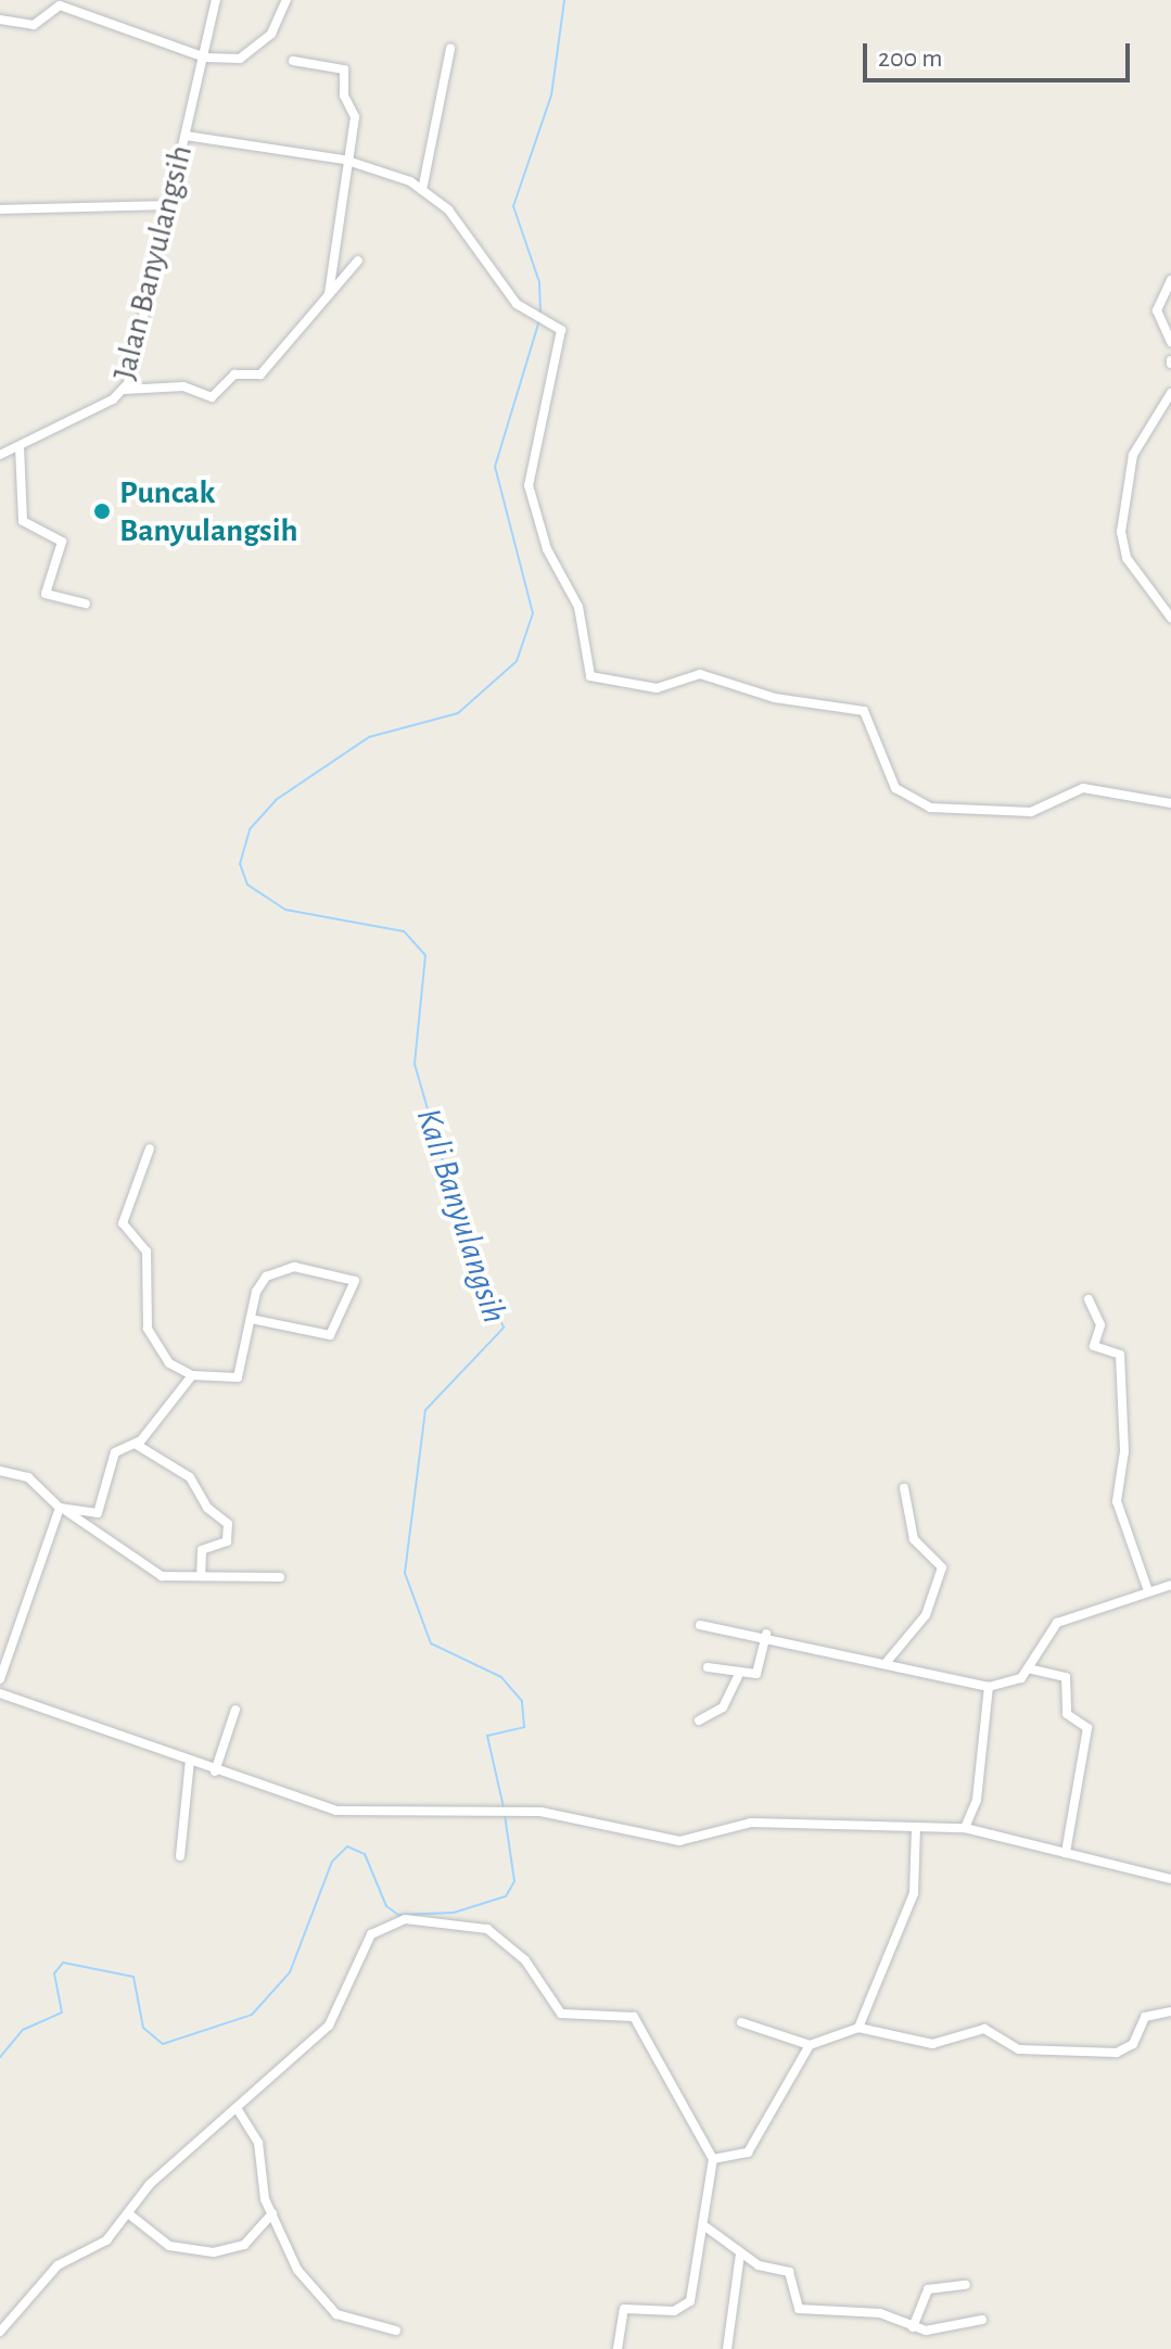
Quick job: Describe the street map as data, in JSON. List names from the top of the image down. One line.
{"streets":{"street":["Jalan Banyulangsih"]},"water":["Kali Banyulangsih"],"places":["Puncak Banyulangsih"],"scale_bar":"200 m"}
